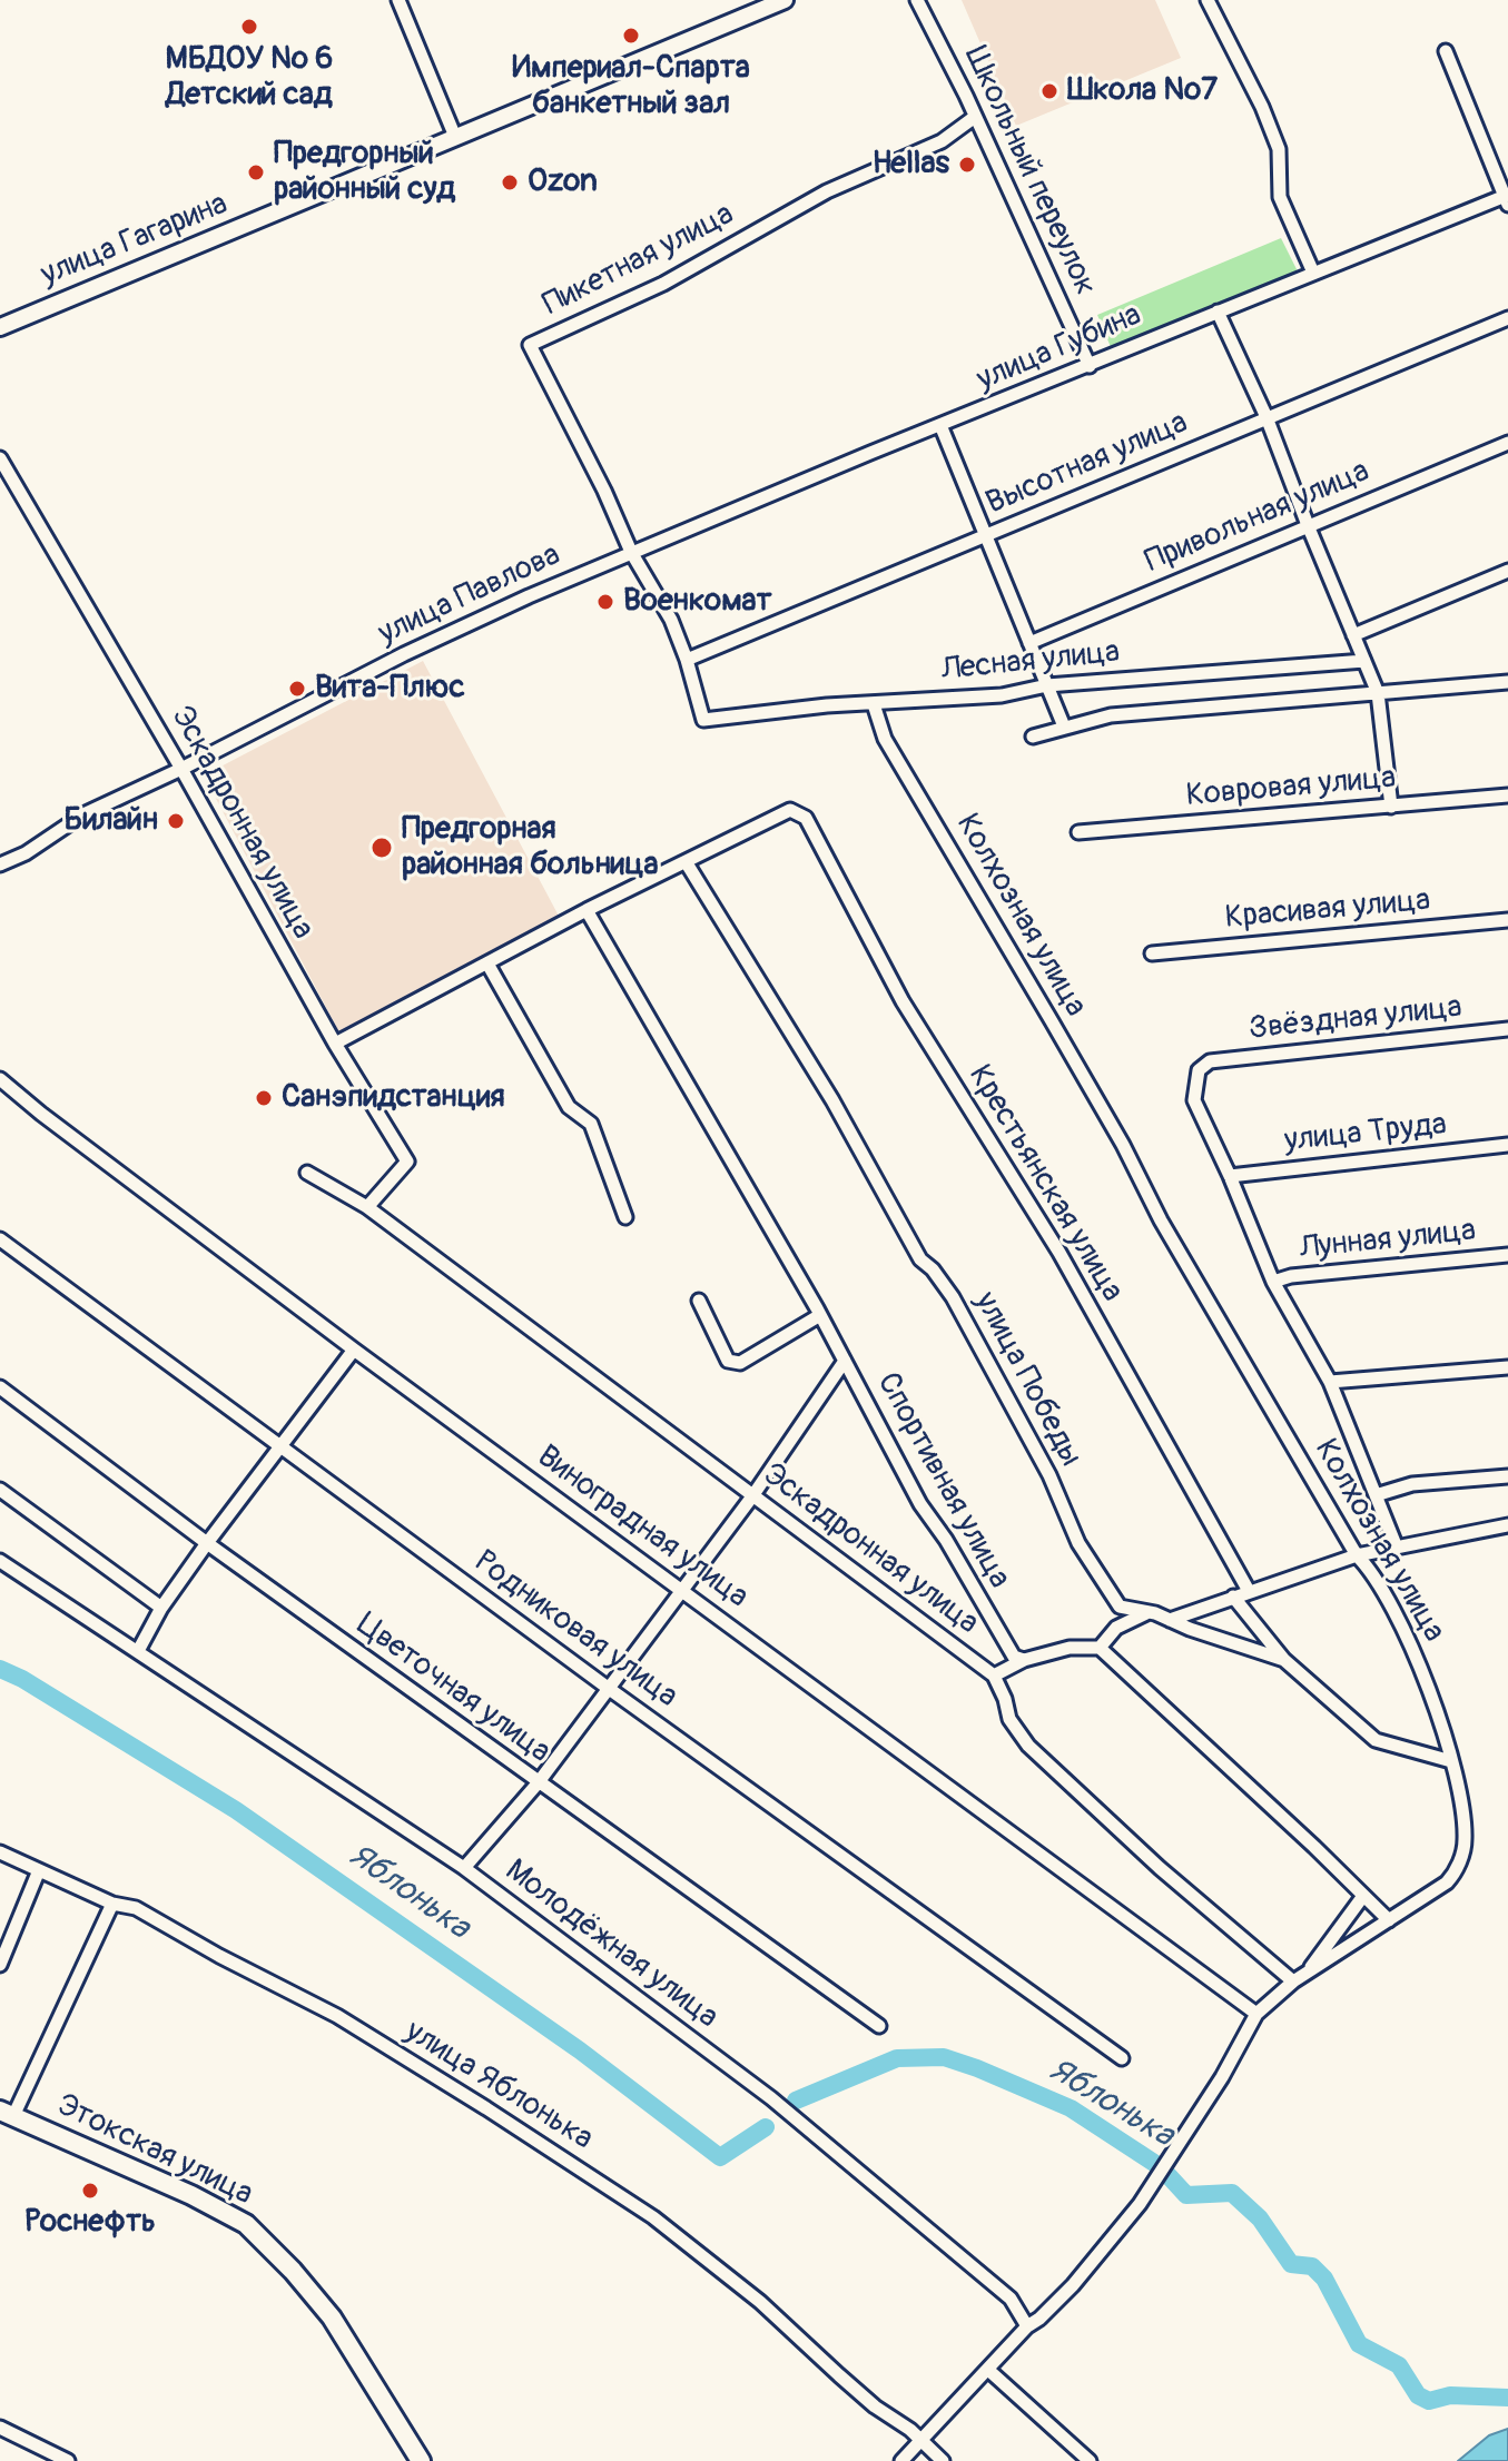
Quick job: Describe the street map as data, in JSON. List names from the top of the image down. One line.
{"streets":{"main road":["Этокская улица"],"street":["Школьный переулок","улица Гагарина","Пикетная улица","улица Губина","Высотная улица","Привольная улица","улица Павлова","Лесная улица","Ковровая улица","Эскадронная улица","Красивая улица","Колхозная улица","Звёздная улица","улица Труда","Крестьянская улица","Лунная улица","улица Победы","Спортивная улица","Виноградная улица","Родниковая улица","Цветочная улица","Молодёжная улица","улица Яблонька"]},"crossings":[["Школьный переулок","Пикетная улица"],["Школьный переулок","улица Губина"],["Пикетная улица","улица Губина"],["Пикетная улица","улица Павлова"],["улица Губина","улица Павлова"],["Высотная улица","Лесная улица"],["улица Павлова","Эскадронная улица"],["Лесная улица","Колхозная улица"],["Эскадронная улица","Колхозная улица"],["Колхозная улица","улица Победы"],["Колхозная улица","Виноградная улица"],["Колхозная улица","Молодёжная улица"],["Звёздная улица","улица Труда"],["Крестьянская улица","улица Победы"],["улица Яблонька","Этокская улица"]],"water":["Яблонька"],"places":["МБДОУ № 6 Детский сад","Империал-Спарта банкетный зал","Школа №7","Hellas","Предгорный районный суд","Ozon","Военкомат","Вита-Плюс","Билайн","Предгорная районная больница","Санэпидстанция","Роснефть"]}
